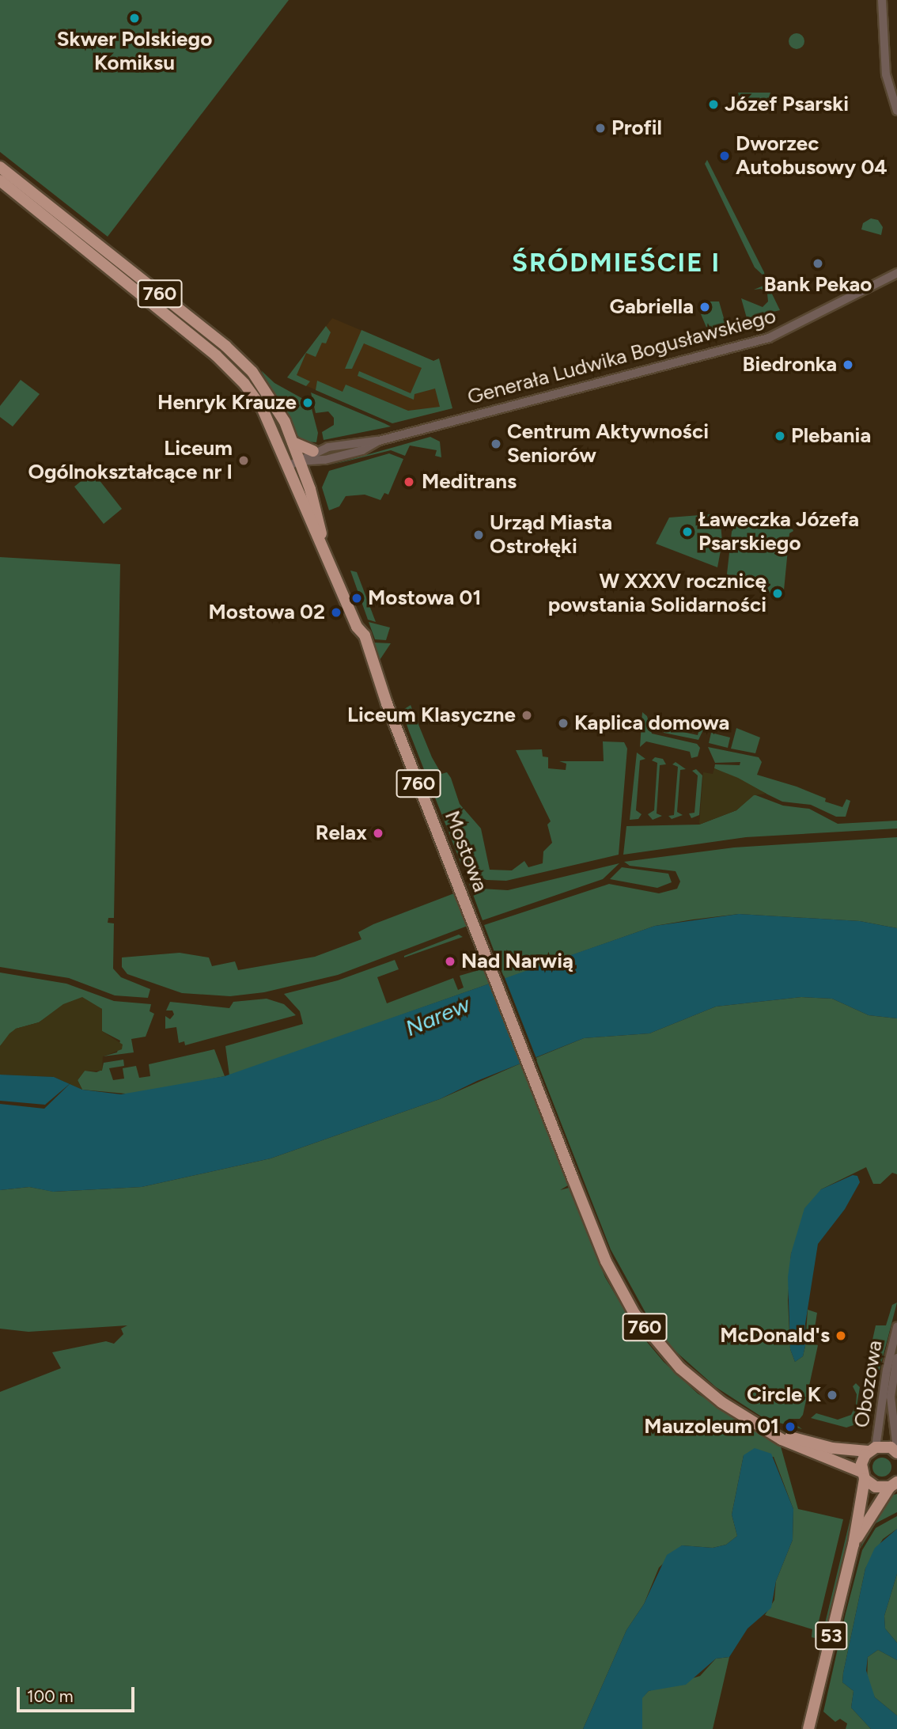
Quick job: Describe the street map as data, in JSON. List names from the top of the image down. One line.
{"streets":{"main road":["760","Mostowa","53"],"street":["Generała Ludwika Bogusławskiego","Obozowa"]},"crossings":[["760","Generała Ludwika Bogusławskiego"],["760","Mostowa"],["760","Obozowa"],["760","53"],["Generała Ludwika Bogusławskiego","Mostowa"],["Obozowa","53"]],"districts":["ŚRÓDMIEŚCIE I"],"water":["Narew"],"places":["Skwer Polskiego Komiksu","Józef Psarski","Profil","Dworzec Autobusowy 04","Bank Pekao","Gabriella","Biedronka","Henryk Krauze","Plebania","Centrum Aktywności Seniorów","Liceum Ogólnokształcące nr I","Meditrans","Ławeczka Józefa Psarskiego","Urząd Miasta Ostrołęki","W XXXV rocznicę powstania Solidarności","Mostowa 01","Mostowa 02","Liceum Klasyczne","Kaplica domowa","Relax","Nad Narwią","McDonald's","Circle K","Mauzoleum 01"],"scale_bar":"100 m"}
